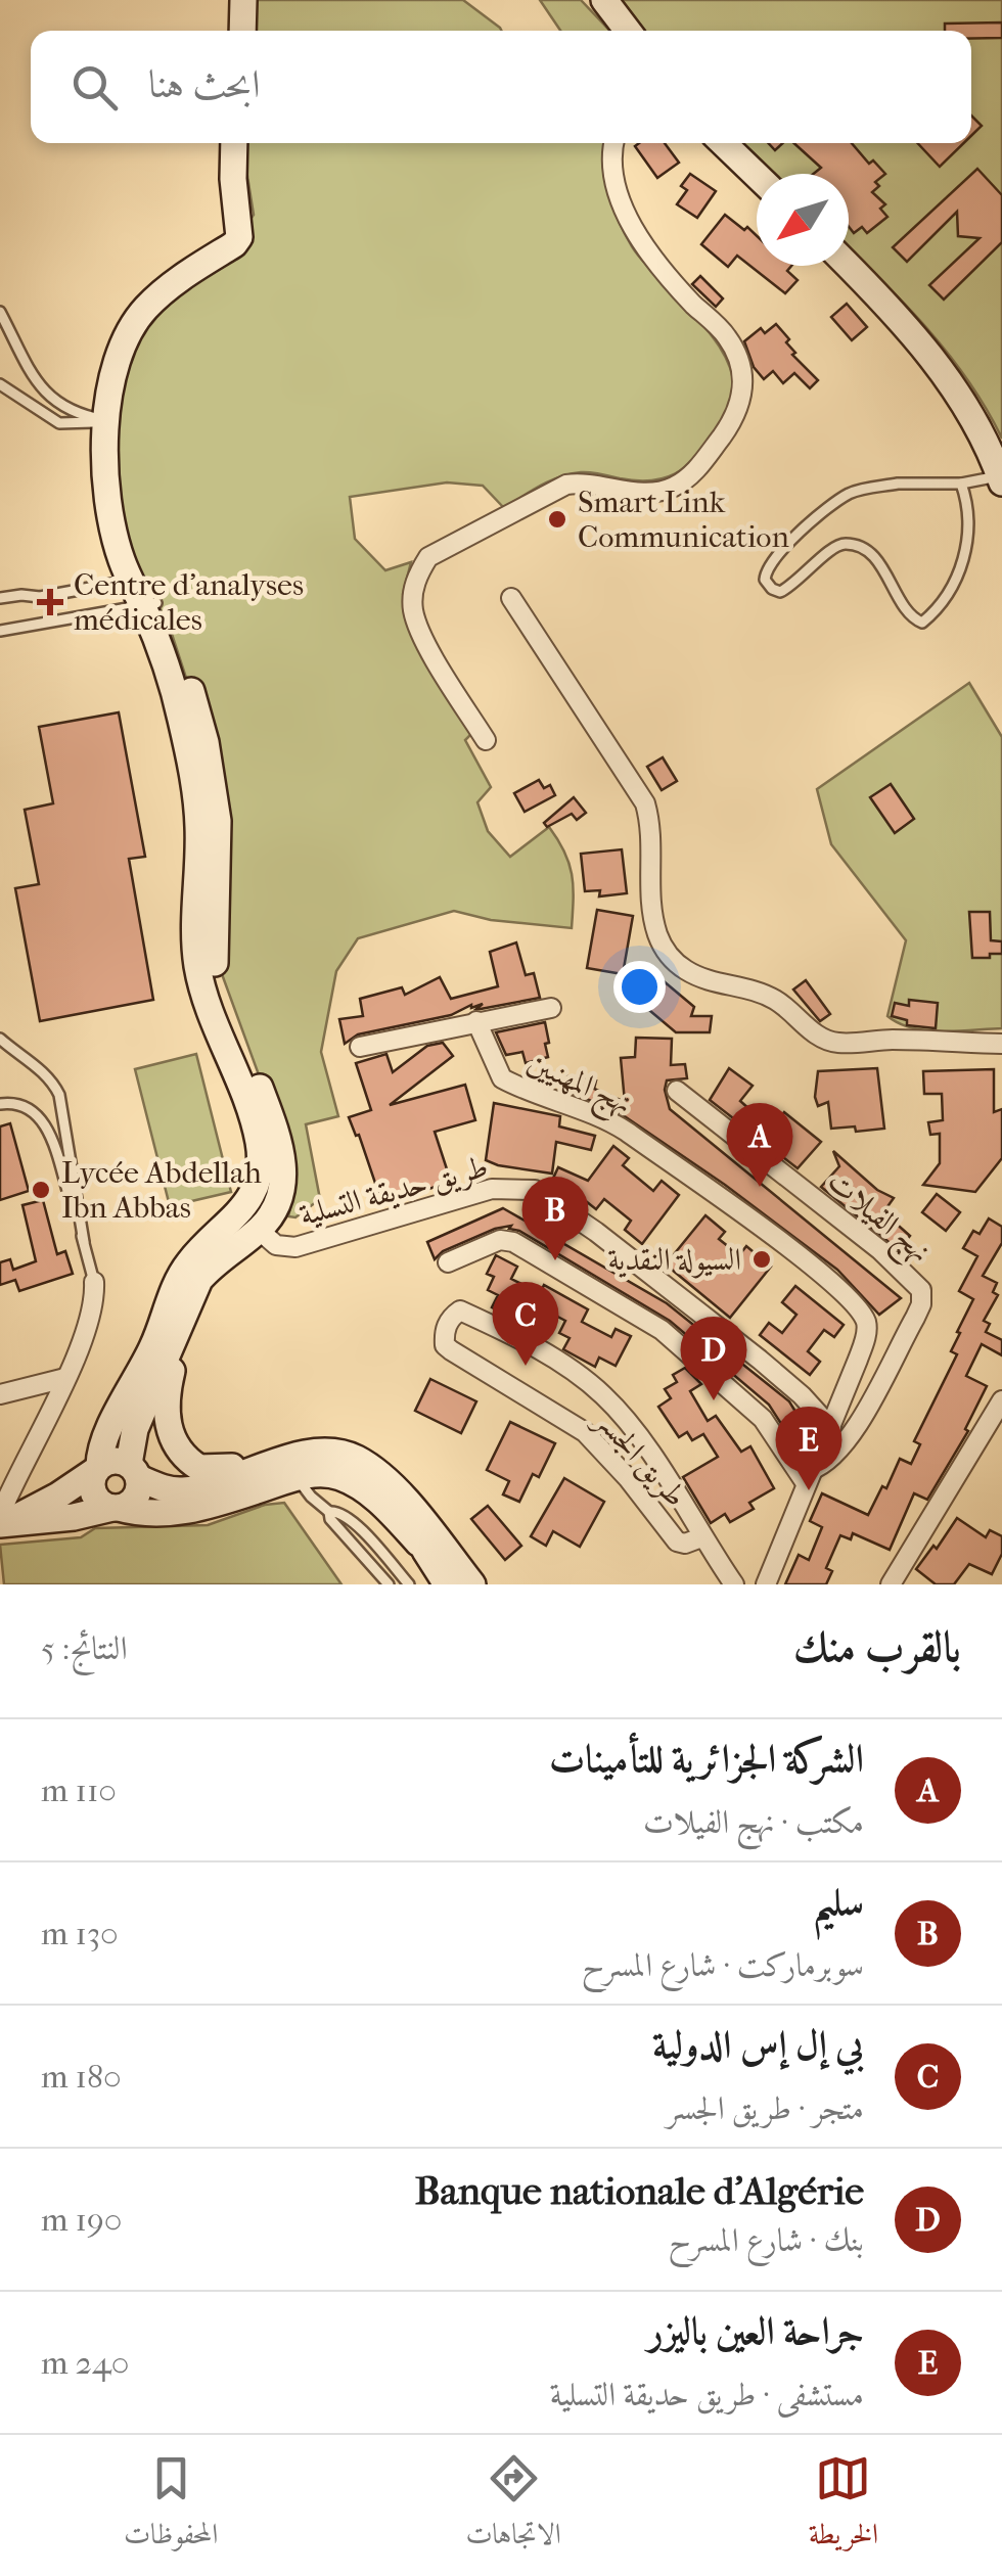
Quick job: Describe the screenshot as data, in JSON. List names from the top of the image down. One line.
{"streets":{"street":["نهج المهنيين","طريق حديقة التسلية","نهج الفيلات","طريق الجسر"]},"crossings":[["نهج المهنيين","طريق حديقة التسلية"]],"places":{"other":["Smart Link Communication","Lycée Abdellah Ibn Abbas","السيولة النقدية"],"health":["Centre d'analyses médicales"]},"north":"bottom left","page":{"search":"ابحث هنا","pins":["A","B","C","D","E"],"heading":["بالقرب منك","النتائج: 5"],"list":[{"mark":"A","name":"الشركة الجزائرية للتأمينات","note":"مكتب · نهج الفيلات","value":"110 m"},{"mark":"B","name":"سليم","note":"سوبرماركت · شارع المسرح","value":"130 m"},{"mark":"C","name":"بي إل إس الدولية","note":"متجر · طريق الجسر","value":"180 m"},{"mark":"D","name":"Banque nationale d'Algérie","note":"بنك · شارع المسرح","value":"190 m"},{"mark":"E","name":"جراحة العين باليزر","note":"مستشفى · طريق حديقة التسلية","value":"240 m"}],"nav":["الخريطة","الاتجاهات","المحفوظات"]}}
